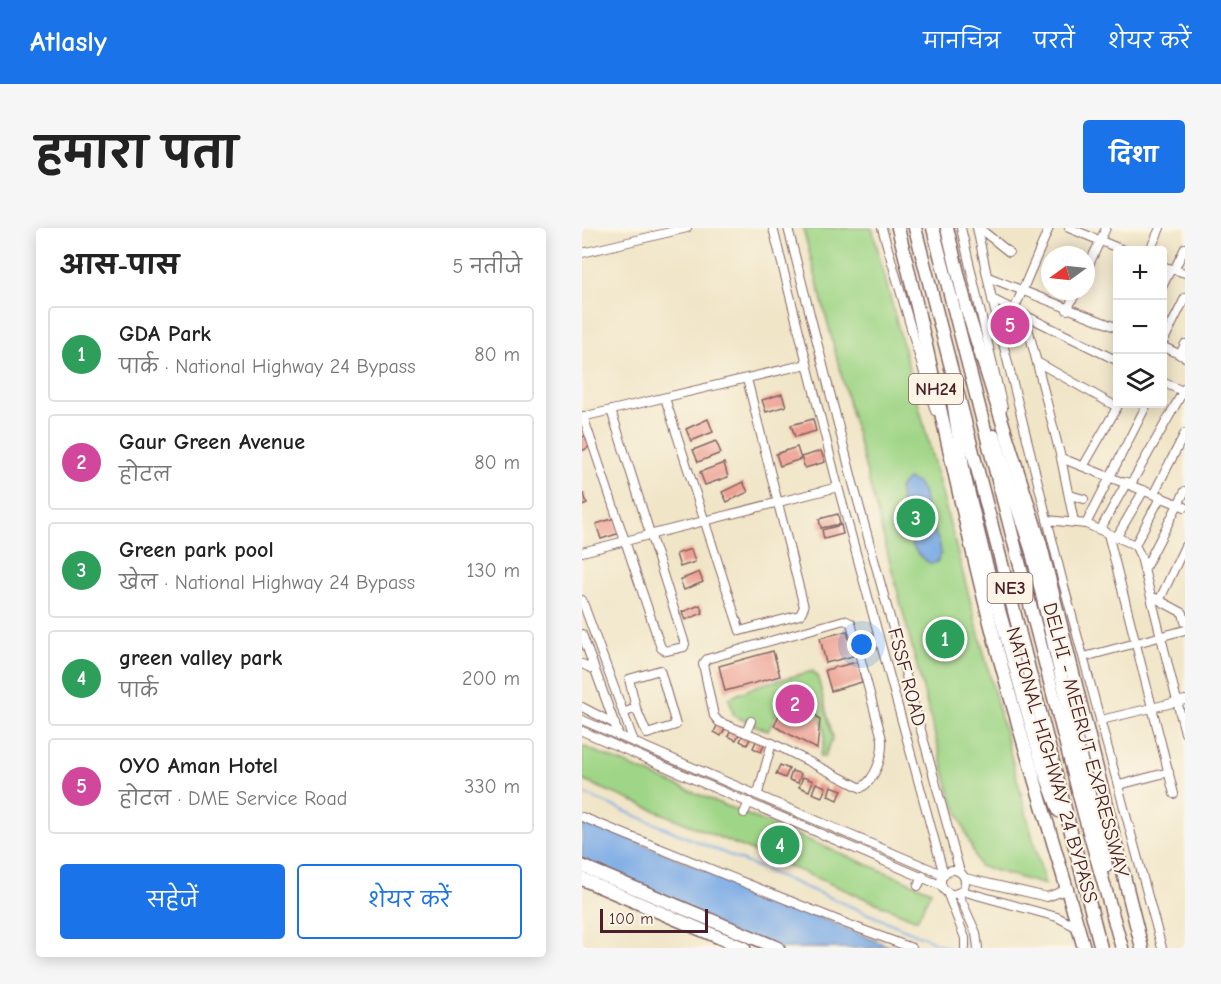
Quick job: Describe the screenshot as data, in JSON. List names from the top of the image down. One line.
{"streets":{"highway":["NH24","NE3","DELHI - MEERUT EXPRESSWAY","NATIONAL HIGHWAY 24 BYPASS"],"street":["FSSF ROAD"]},"crossings":[["NH24","NATIONAL HIGHWAY 24 BYPASS"]],"scale_bar":"100 m","north":"left","page":{"header":"Atlasly","nav":["मानचित्र","परतें","शेयर करें"],"title":"हमारा पता","buttons":["दिशा",["सहेजें","शेयर करें"]],"heading":["आस-पास","5 नतीजे"],"map_buttons":["+","−"],"pins":["5","3","1","2","4"],"list":[{"mark":"1","name":"GDA Park","note":"पार्क · National Highway 24 Bypass","value":"80 m"},{"mark":"2","name":"Gaur Green Avenue","note":"होटल","value":"80 m"},{"mark":"3","name":"Green park pool","note":"खेल · National Highway 24 Bypass","value":"130 m"},{"mark":"4","name":"green valley park","note":"पार्क","value":"200 m"},{"mark":"5","name":"OYO Aman Hotel","note":"होटल · DME Service Road","value":"330 m"}],"scale":"100 m"}}
